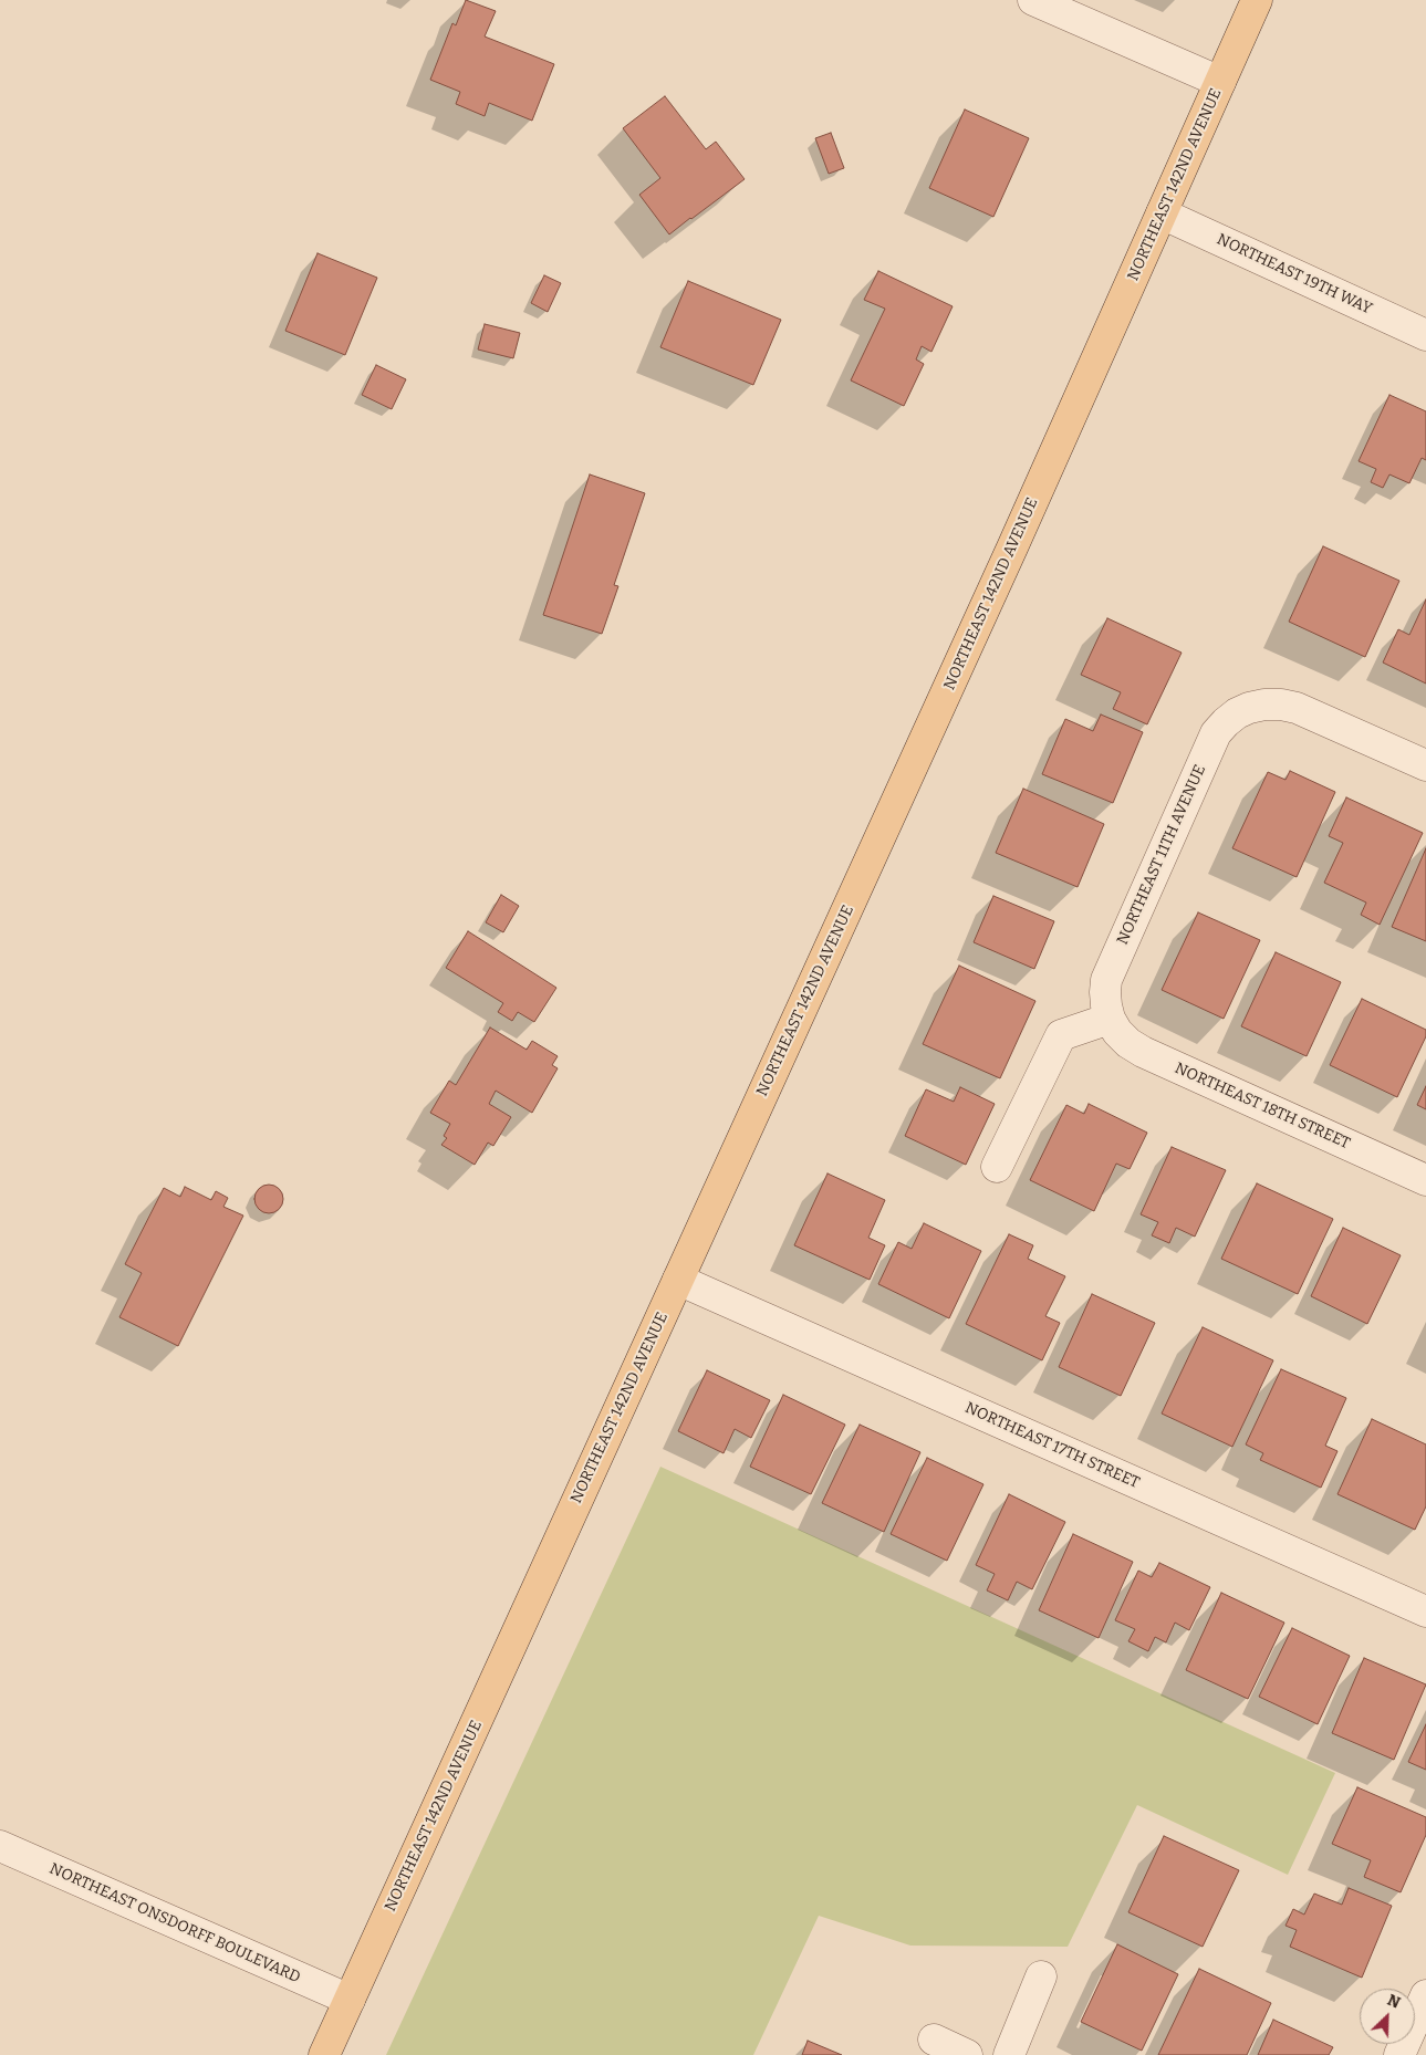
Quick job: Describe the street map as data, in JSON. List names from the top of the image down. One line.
{"streets":{"main road":["NORTHEAST 142ND AVENUE"],"street":["NORTHEAST 19TH WAY","NORTHEAST 11TH AVENUE","NORTHEAST 18TH STREET","NORTHEAST 17TH STREET","NORTHEAST ONSDORFF BOULEVARD"]},"crossings":[["NORTHEAST 142ND AVENUE","NORTHEAST 19TH WAY"],["NORTHEAST 142ND AVENUE","NORTHEAST 17TH STREET"],["NORTHEAST 142ND AVENUE","NORTHEAST ONSDORFF BOULEVARD"],["NORTHEAST 11TH AVENUE","NORTHEAST 18TH STREET"]],"north":"top right"}
